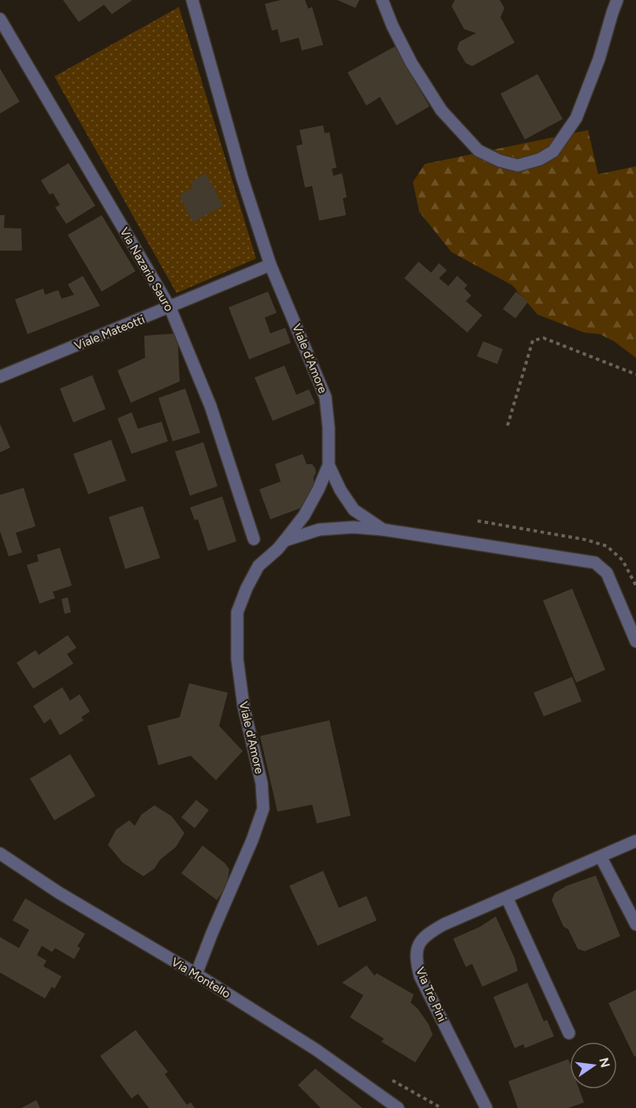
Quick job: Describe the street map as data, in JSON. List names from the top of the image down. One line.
{"streets":{"street":["Via Nazario Sauro","Viale Mateotti","Viale d'Amore","Via Montello","Via Tre Pini"]},"crossings":[["Via Nazario Sauro","Viale Mateotti"],["Viale Mateotti","Viale d'Amore"],["Viale d'Amore","Via Montello"]],"north":"right"}
